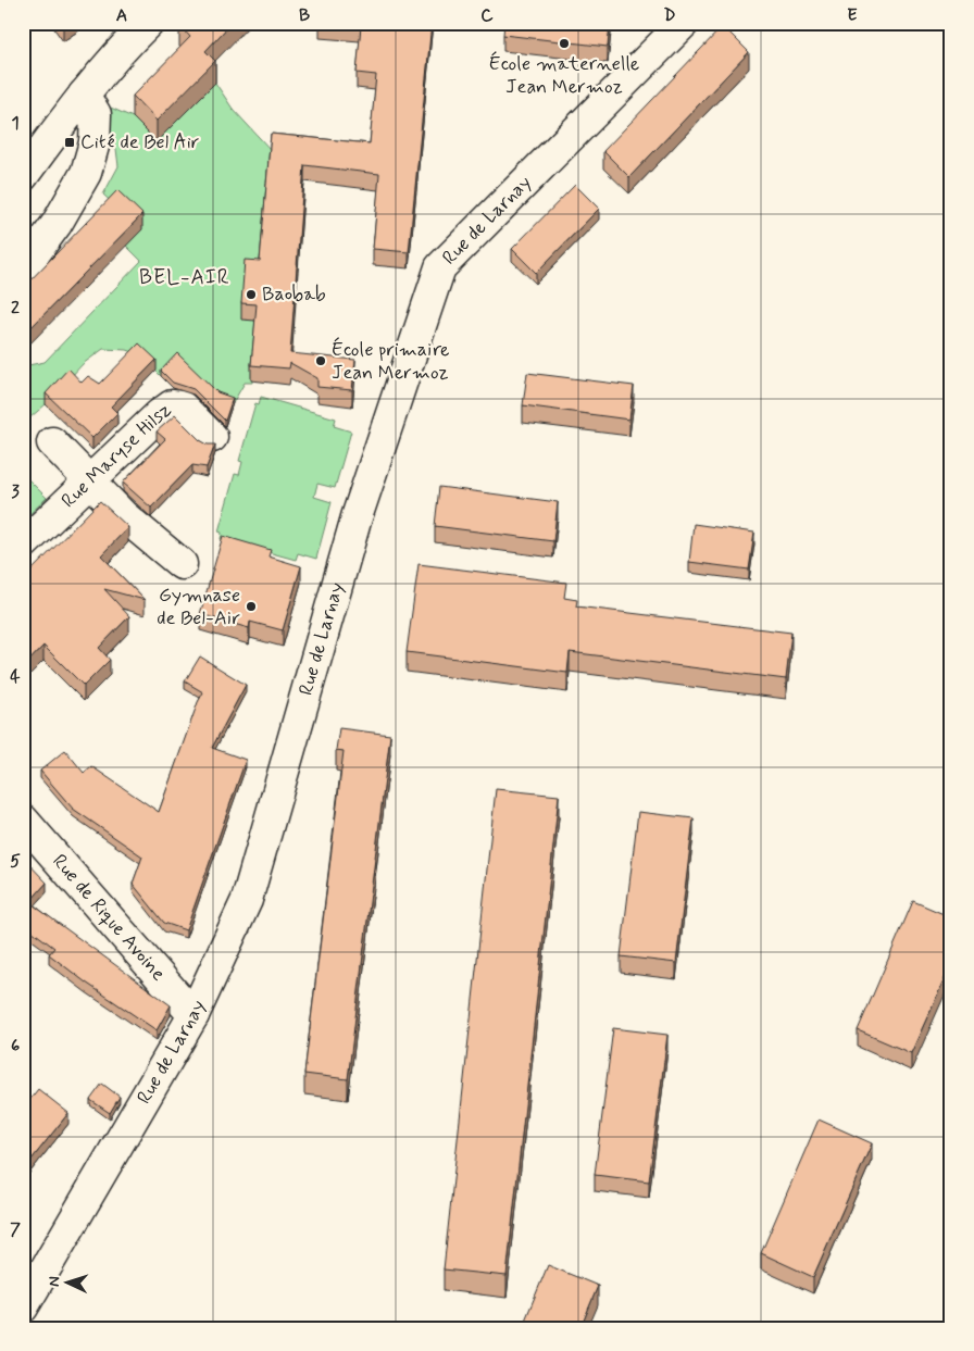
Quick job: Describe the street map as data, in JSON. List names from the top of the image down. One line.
{"streets":{"street":["Rue de Larnay","Rue Maryse Hilsz","Rue de Rique Avoine"]},"crossings":[["Rue de Larnay","Rue de Rique Avoine"]],"districts":["BEL-AIR"],"places":{"other":["École maternelle Jean Mermoz","Baobab","École primaire Jean Mermoz","Gymnase de Bel-Air"],"transit":["Cité de Bel Air"]},"north":"left","grid":{"columns":["A","B","C","D","E"],"rows":["1","2","3","4","5","6","7"]}}
